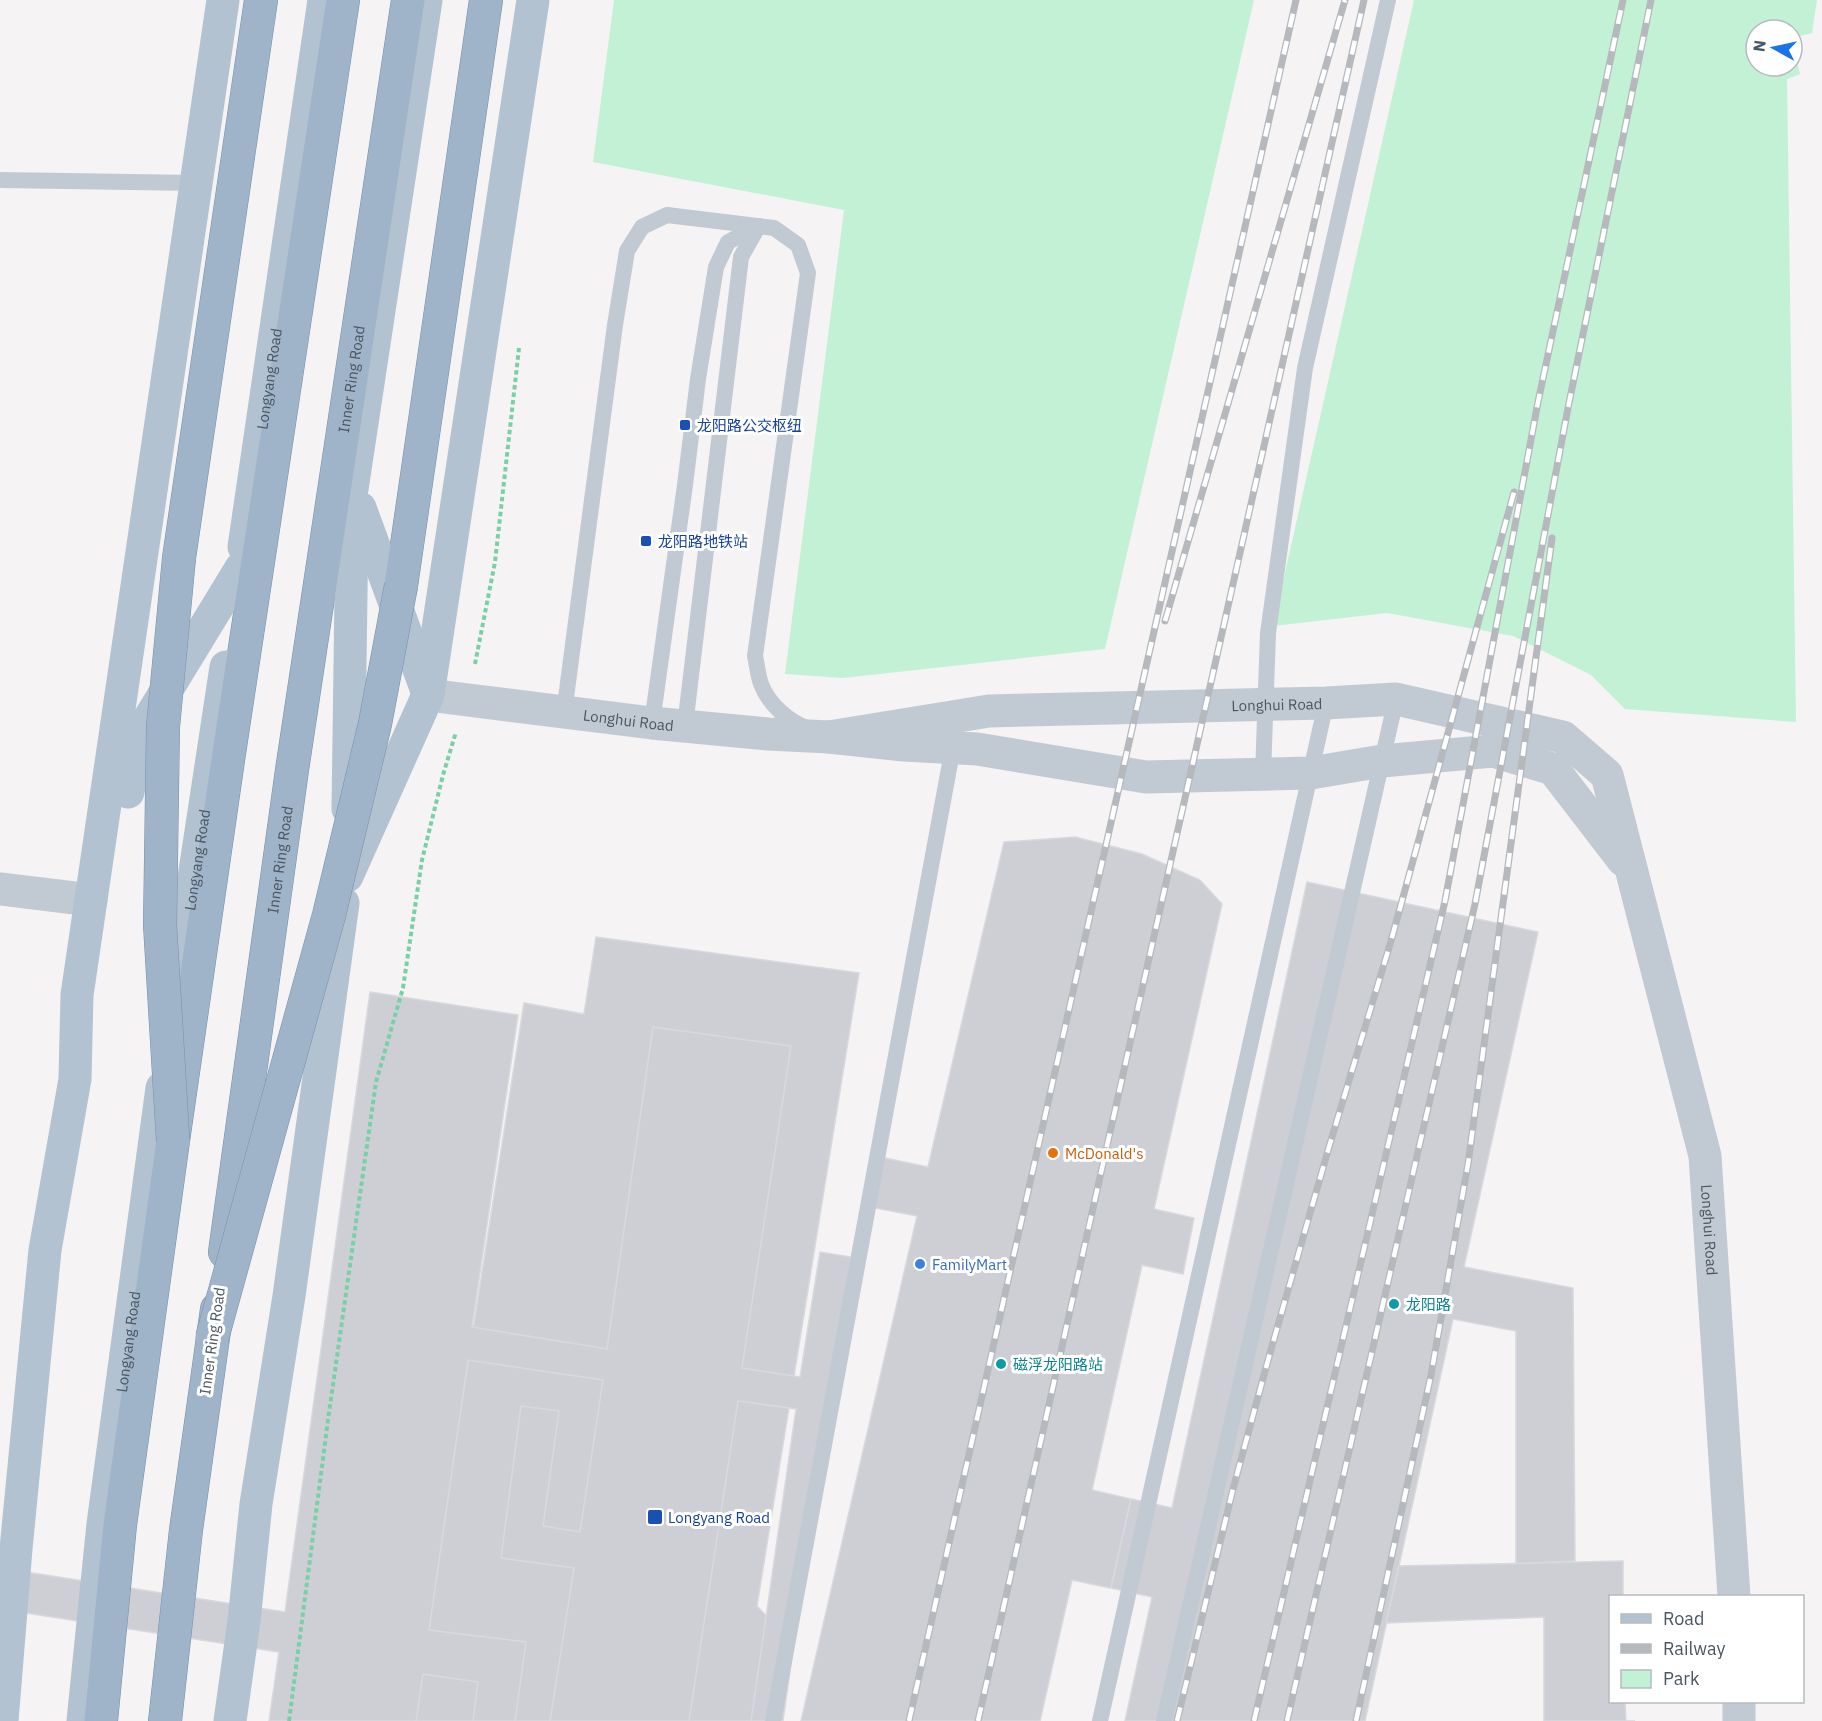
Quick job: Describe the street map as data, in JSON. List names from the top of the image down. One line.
{"streets":{"highway":["Inner Ring Road"],"main road":["Longyang Road"],"street":["Longhui Road"]},"places":{"transit":["龙阳路公交枢纽","龙阳路地铁站","Longyang Road"],"other":["McDonald's","FamilyMart","龙阳路","磁浮龙阳路站"]},"legend":["Road","Railway","Park"],"north":"left"}
